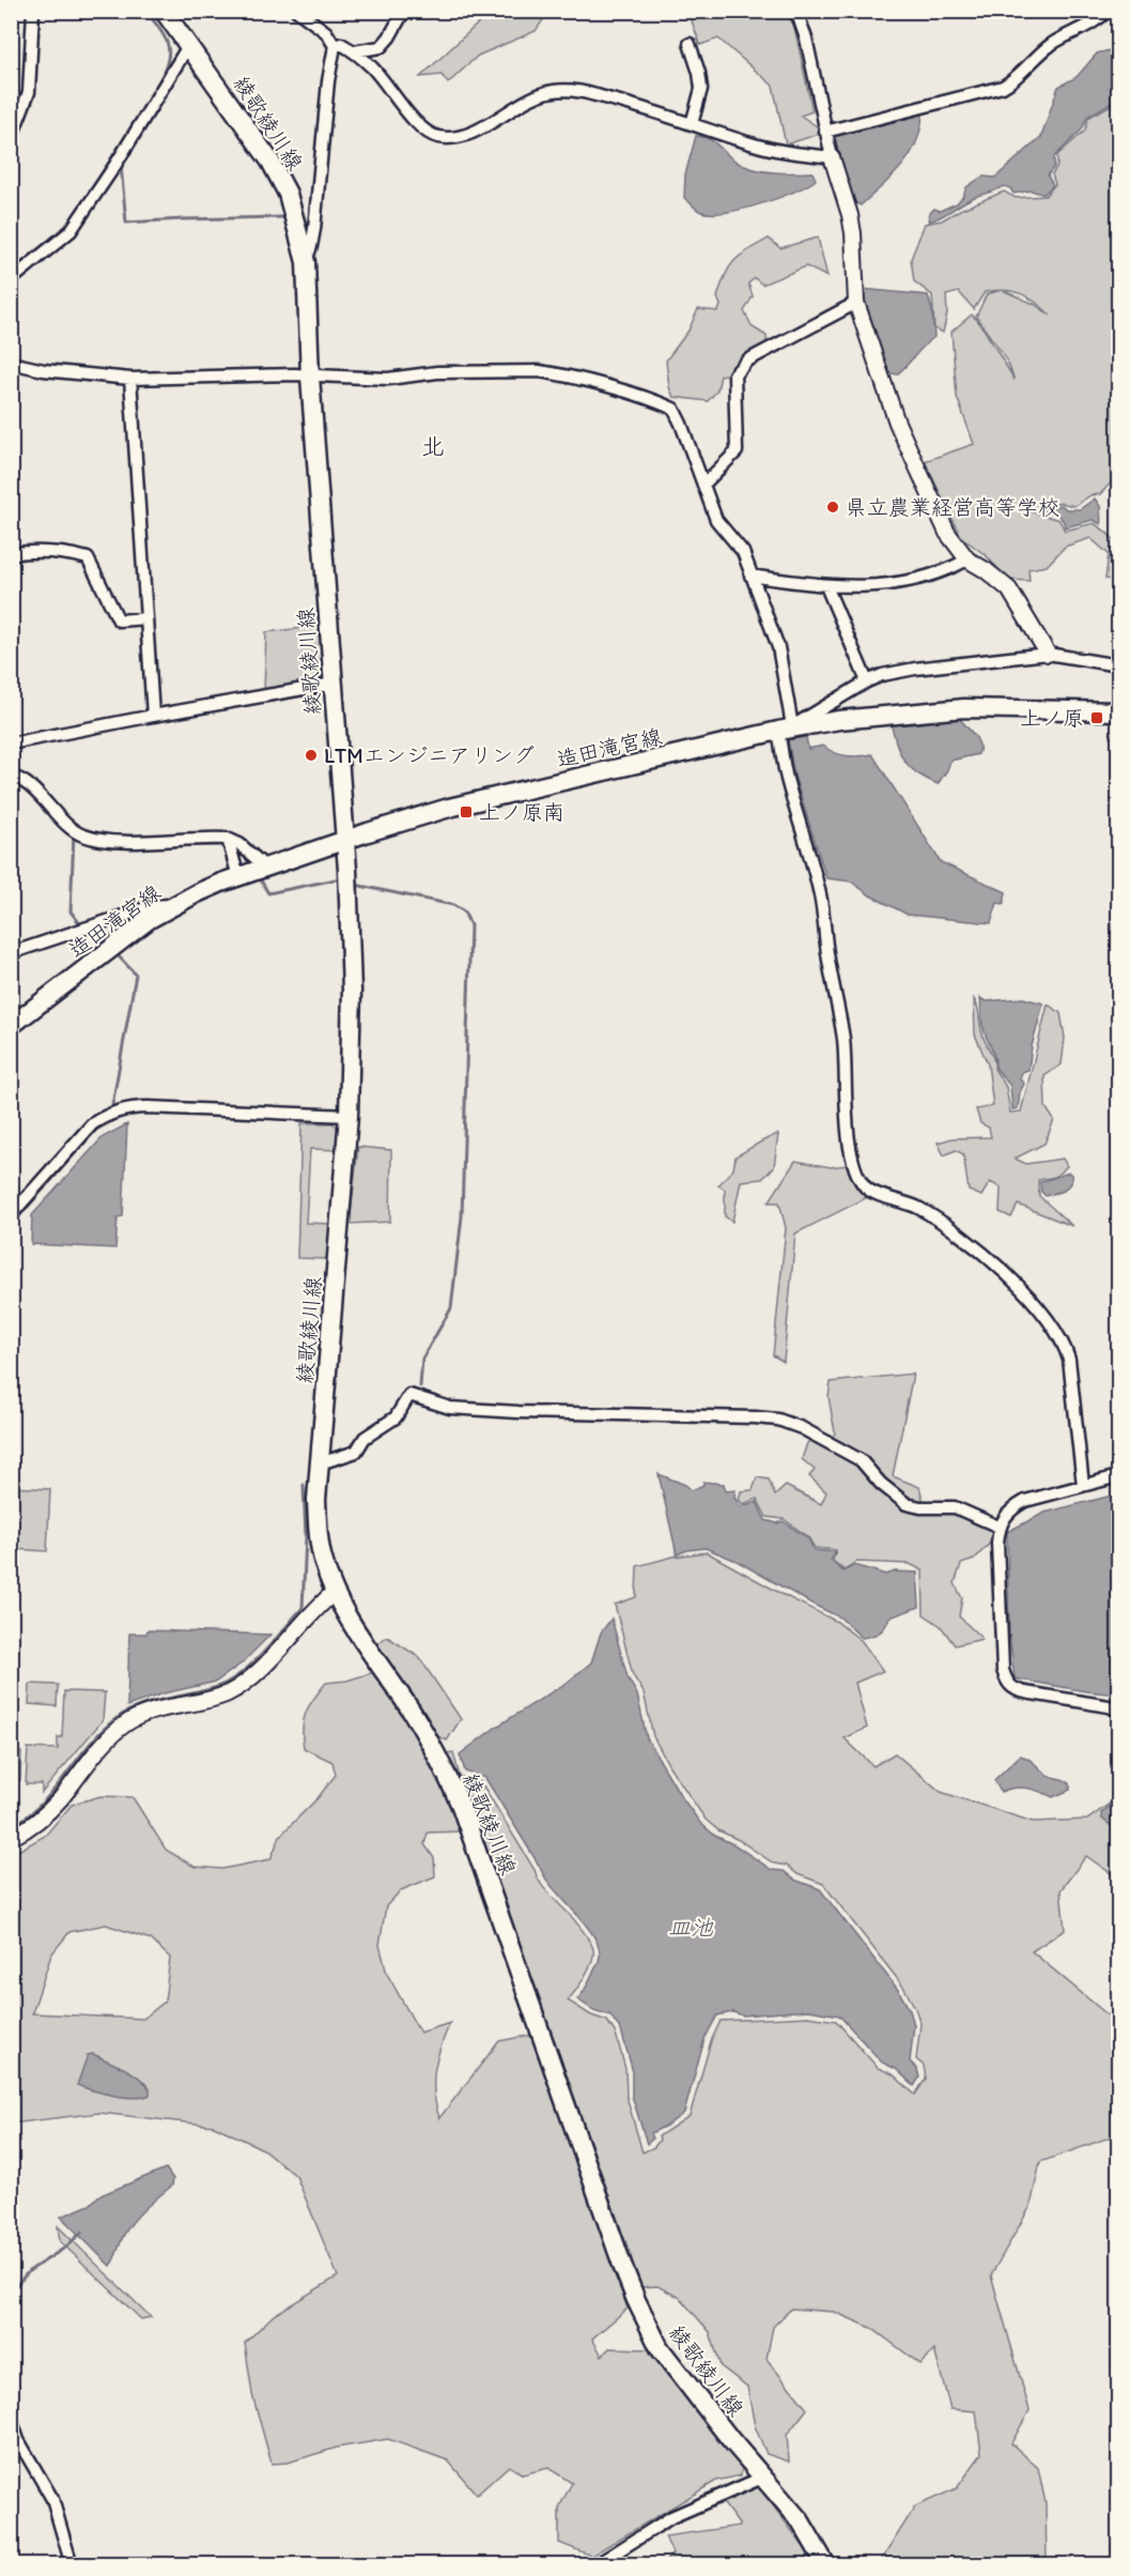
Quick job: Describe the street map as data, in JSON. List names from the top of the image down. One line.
{"streets":{"main road":["綾歌綾川線","造田滝宮線"]},"crossings":[["綾歌綾川線","造田滝宮線"]],"districts":["北"],"water":["皿池"],"places":{"other":["県立農業経営高等学校","LTMエンジニアリング"],"transit":["上ノ原","上ノ原南"]}}
